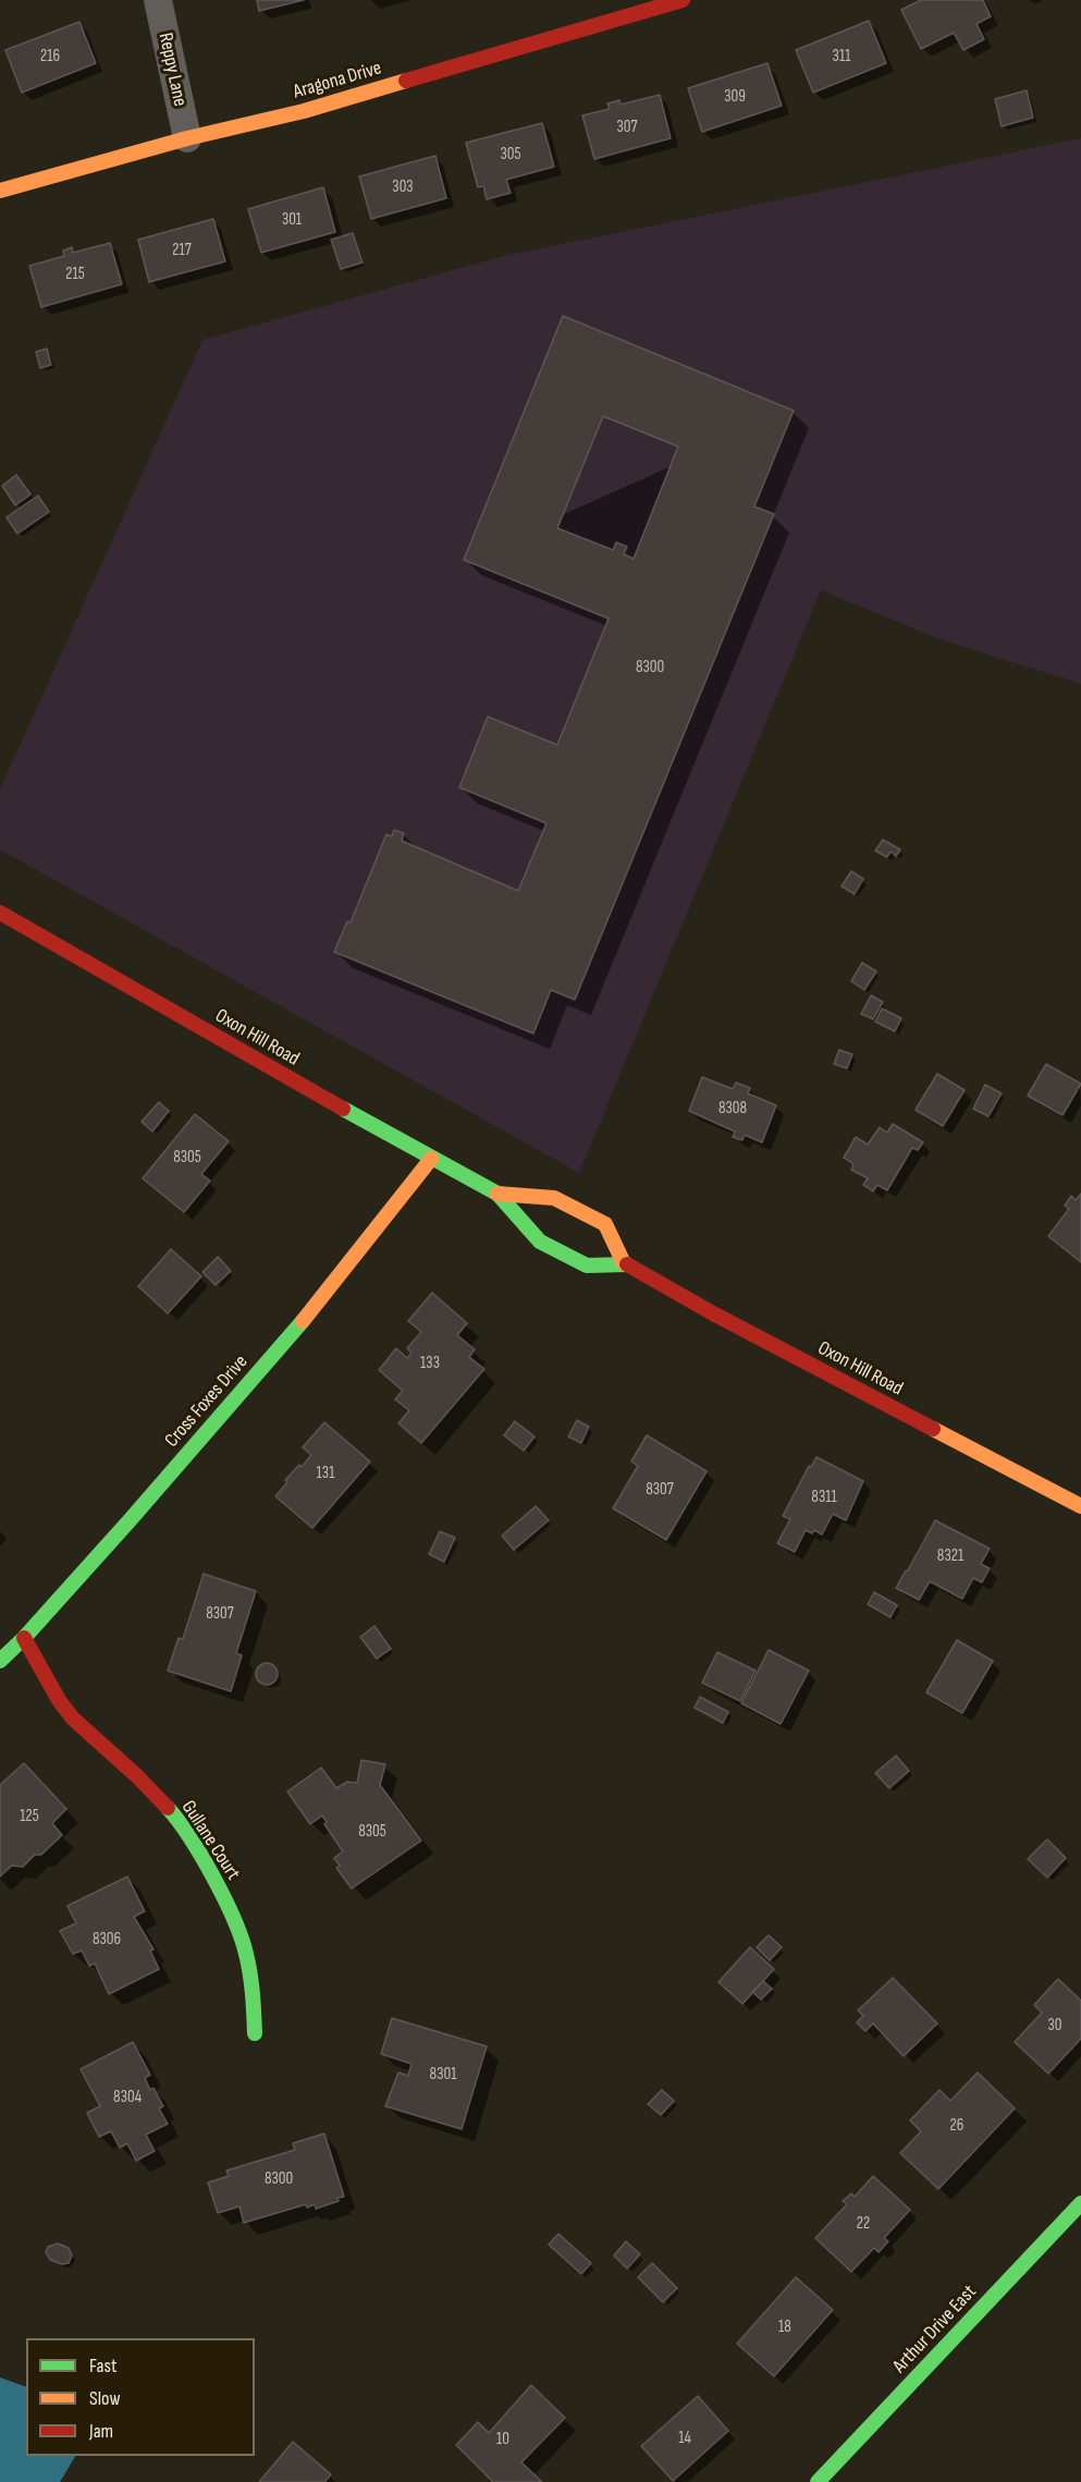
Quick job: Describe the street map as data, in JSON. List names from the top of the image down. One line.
{"streets":{"street":["Reppy Lane","Aragona Drive","Oxon Hill Road","Cross Foxes Drive","Gullane Court","Arthur Drive East"]},"crossings":[["Reppy Lane","Aragona Drive"],["Oxon Hill Road","Cross Foxes Drive"],["Cross Foxes Drive","Gullane Court"]],"house_numbers":["216","311","309","307","305","303","301","217","215","8300","8308","8305","133","131","8307","8311","8321","8307","125","8305","8306","30","8301","8304","26","8300","22","18","14","10"],"legend":["Fast","Slow","Jam"]}
